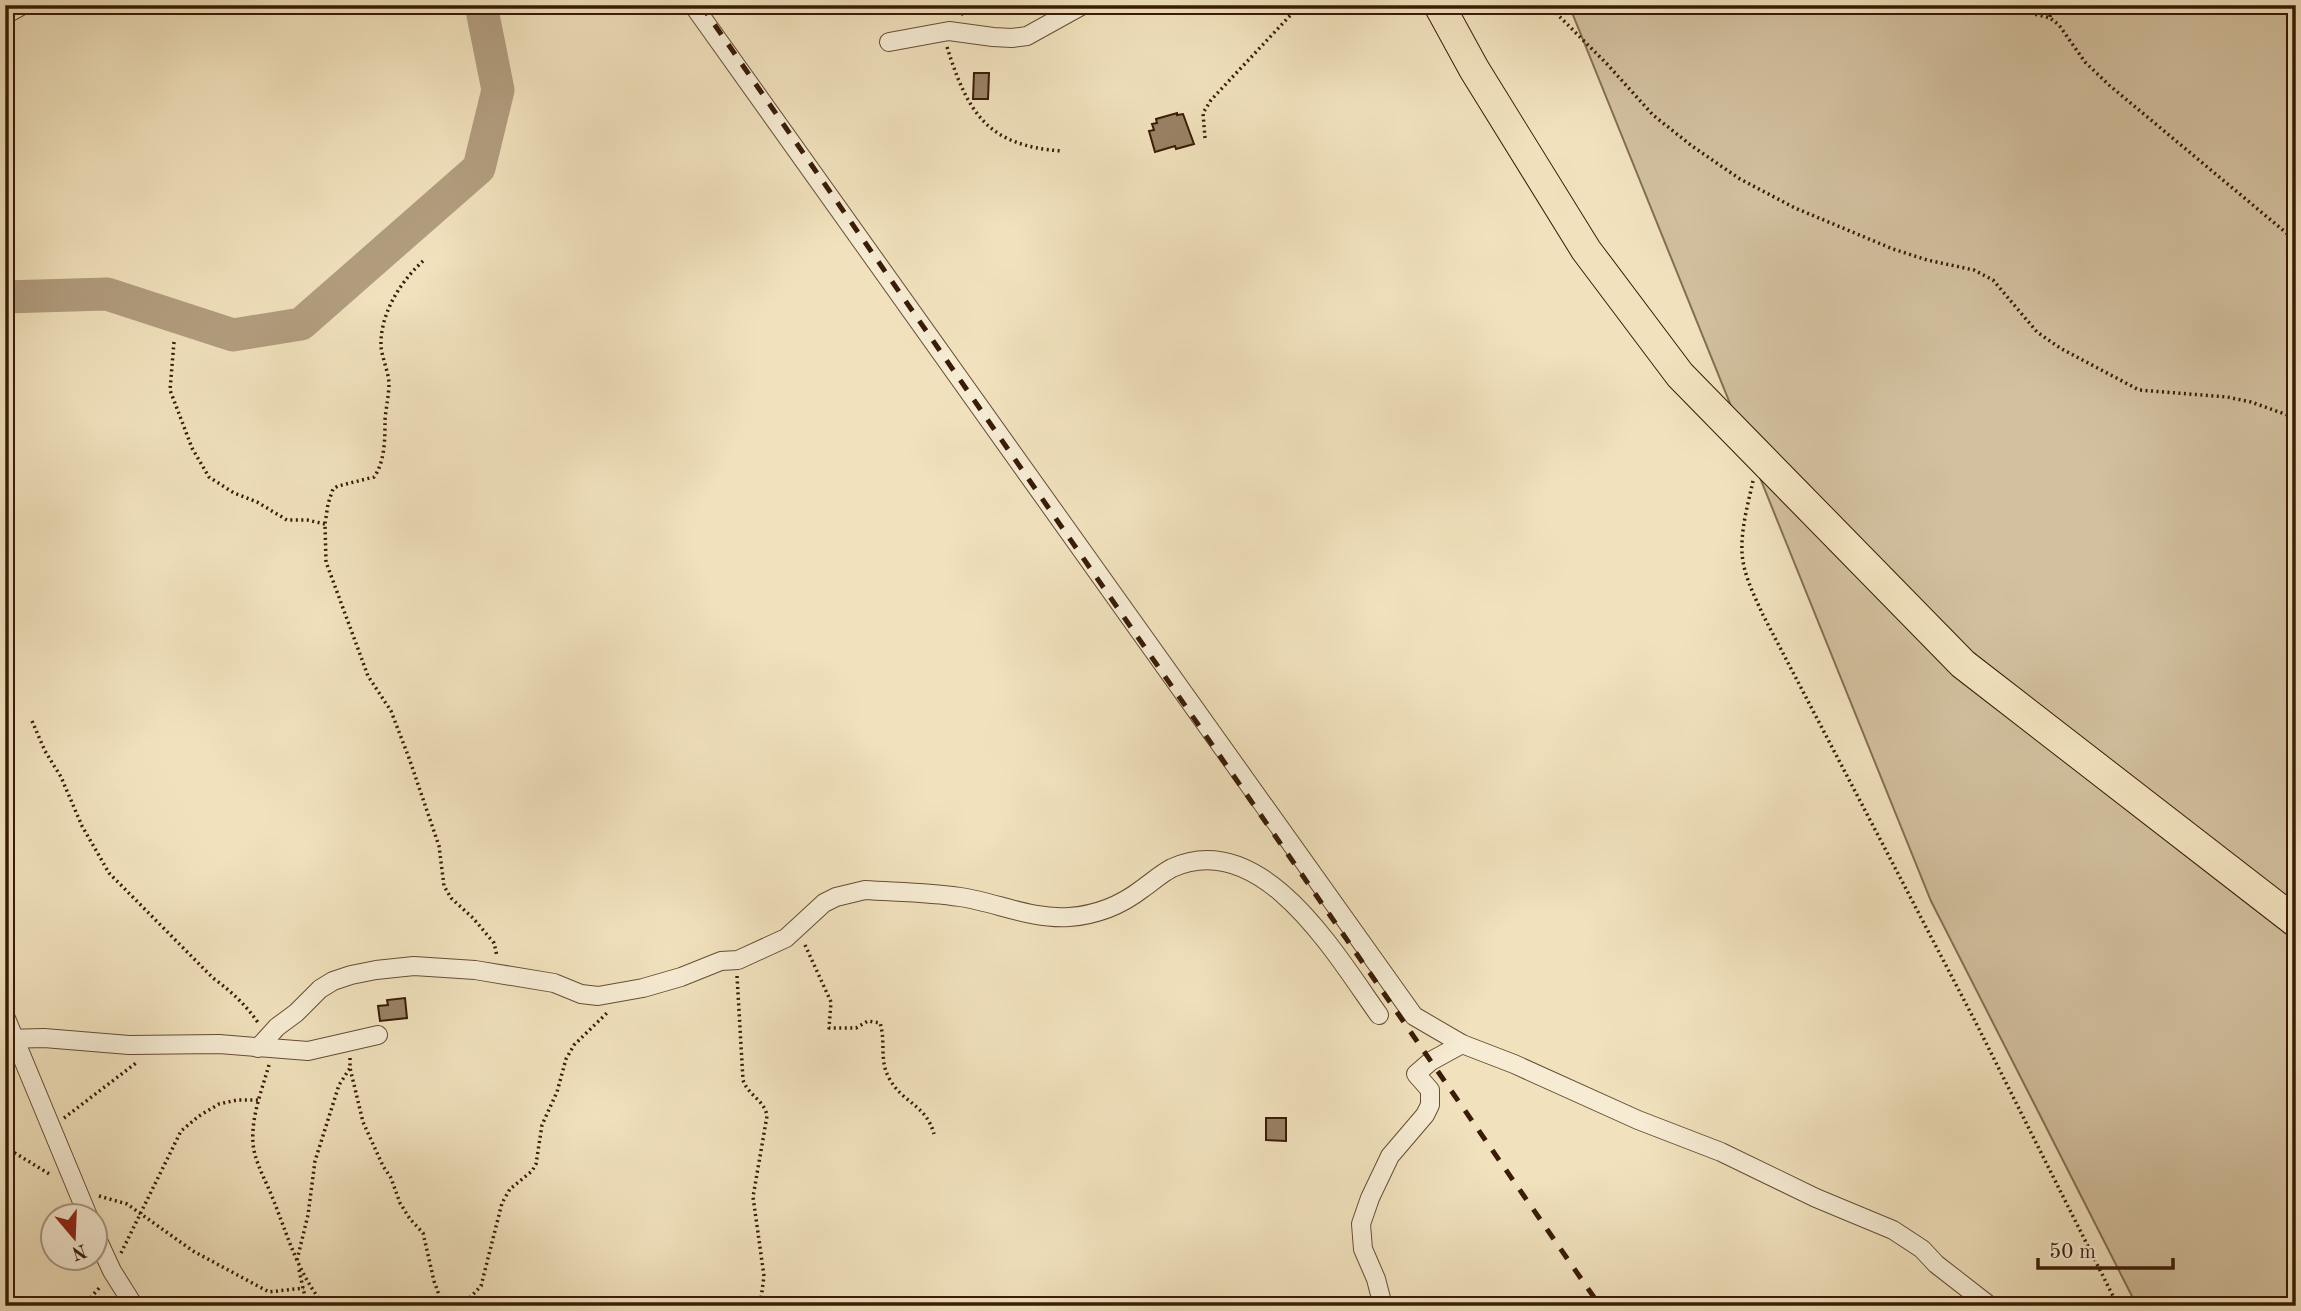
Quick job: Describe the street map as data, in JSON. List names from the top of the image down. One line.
{"scale_bar":"50 m","north":"bottom"}
